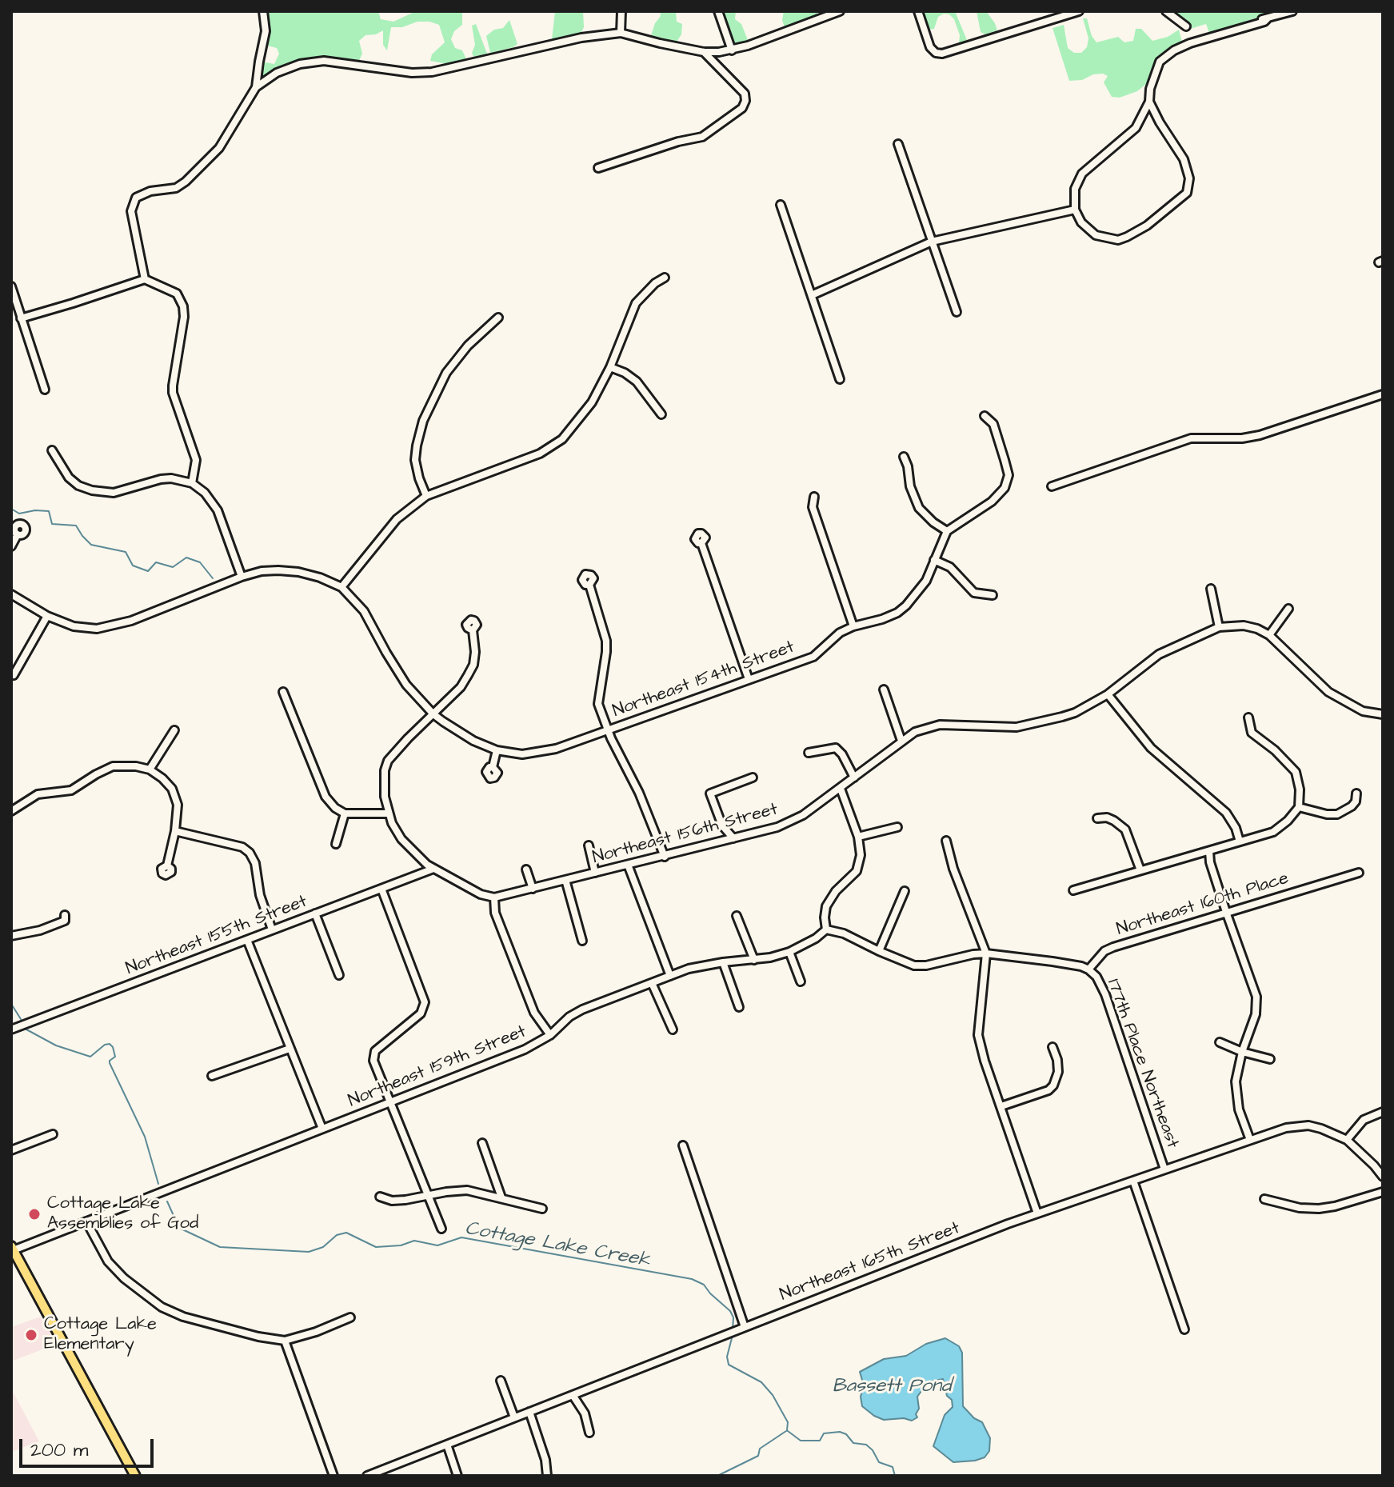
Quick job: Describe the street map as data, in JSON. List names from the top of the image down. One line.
{"streets":{"street":["Northeast 154th Street","Northeast 156th Street","Northeast 160th Place","Northeast 155th Street","177th Place Northeast","Northeast 159th Street","Northeast 165th Street"]},"crossings":[["Northeast 160th Place","177th Place Northeast"],["177th Place Northeast","Northeast 165th Street"]],"water":["Cottage Lake Creek","Bassett Pond"],"places":["Cottage Lake Assemblies of God","Cottage Lake Elementary"],"scale_bar":"200 m"}
